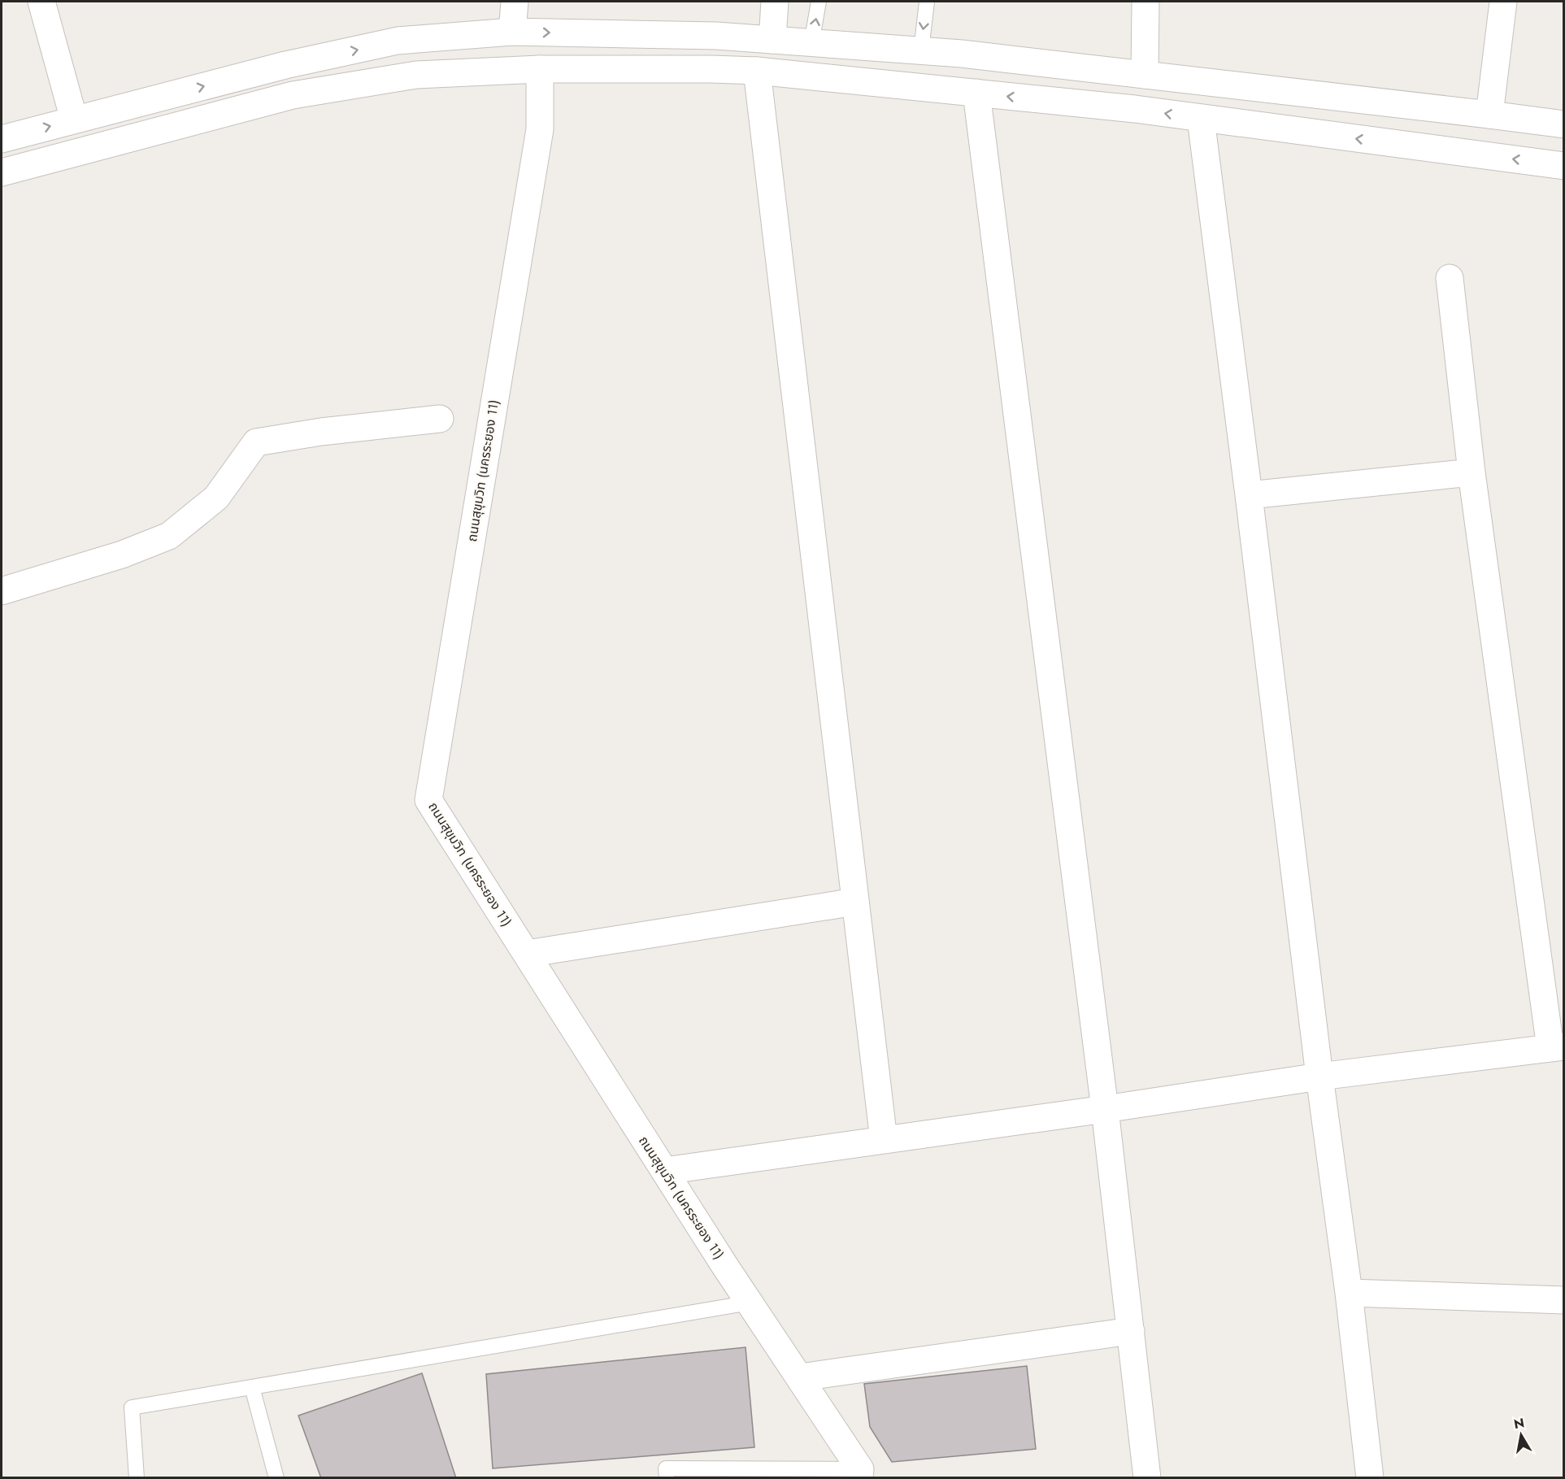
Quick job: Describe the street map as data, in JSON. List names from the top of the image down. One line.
{"streets":{"street":["ถนนสุขุมวิท (นครระยอง 11)"]},"north":"top"}
